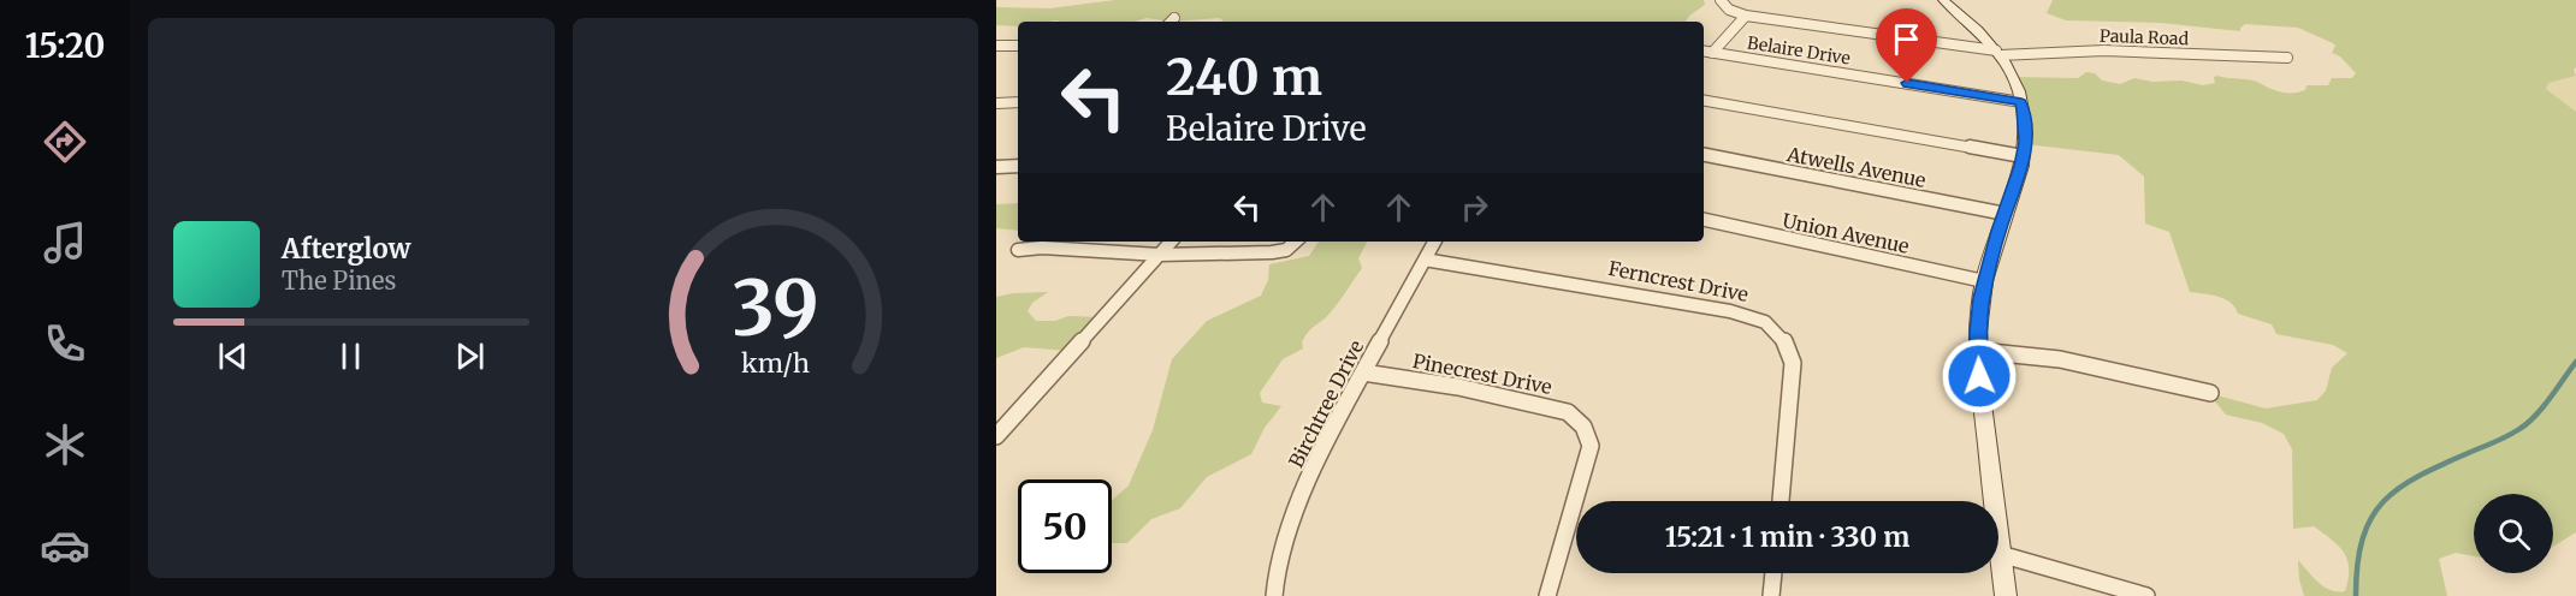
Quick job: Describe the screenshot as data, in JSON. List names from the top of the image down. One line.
{"streets":{"street":["Paula Road","Belaire Drive","Atwells Avenue","Union Avenue","Ferncrest Drive","Pinecrest Drive","Birchtree Drive"]},"crossings":[["Ferncrest Drive","Birchtree Drive"],["Pinecrest Drive","Birchtree Drive"]],"page":{"tabs":"15:20","turn":["240 m","Belaire Drive"],"song":["Afterglow","The Pines"],"limit":"50","trip":"15:21 · 1 min · 330 m","gauge":["39","km/h"]}}
